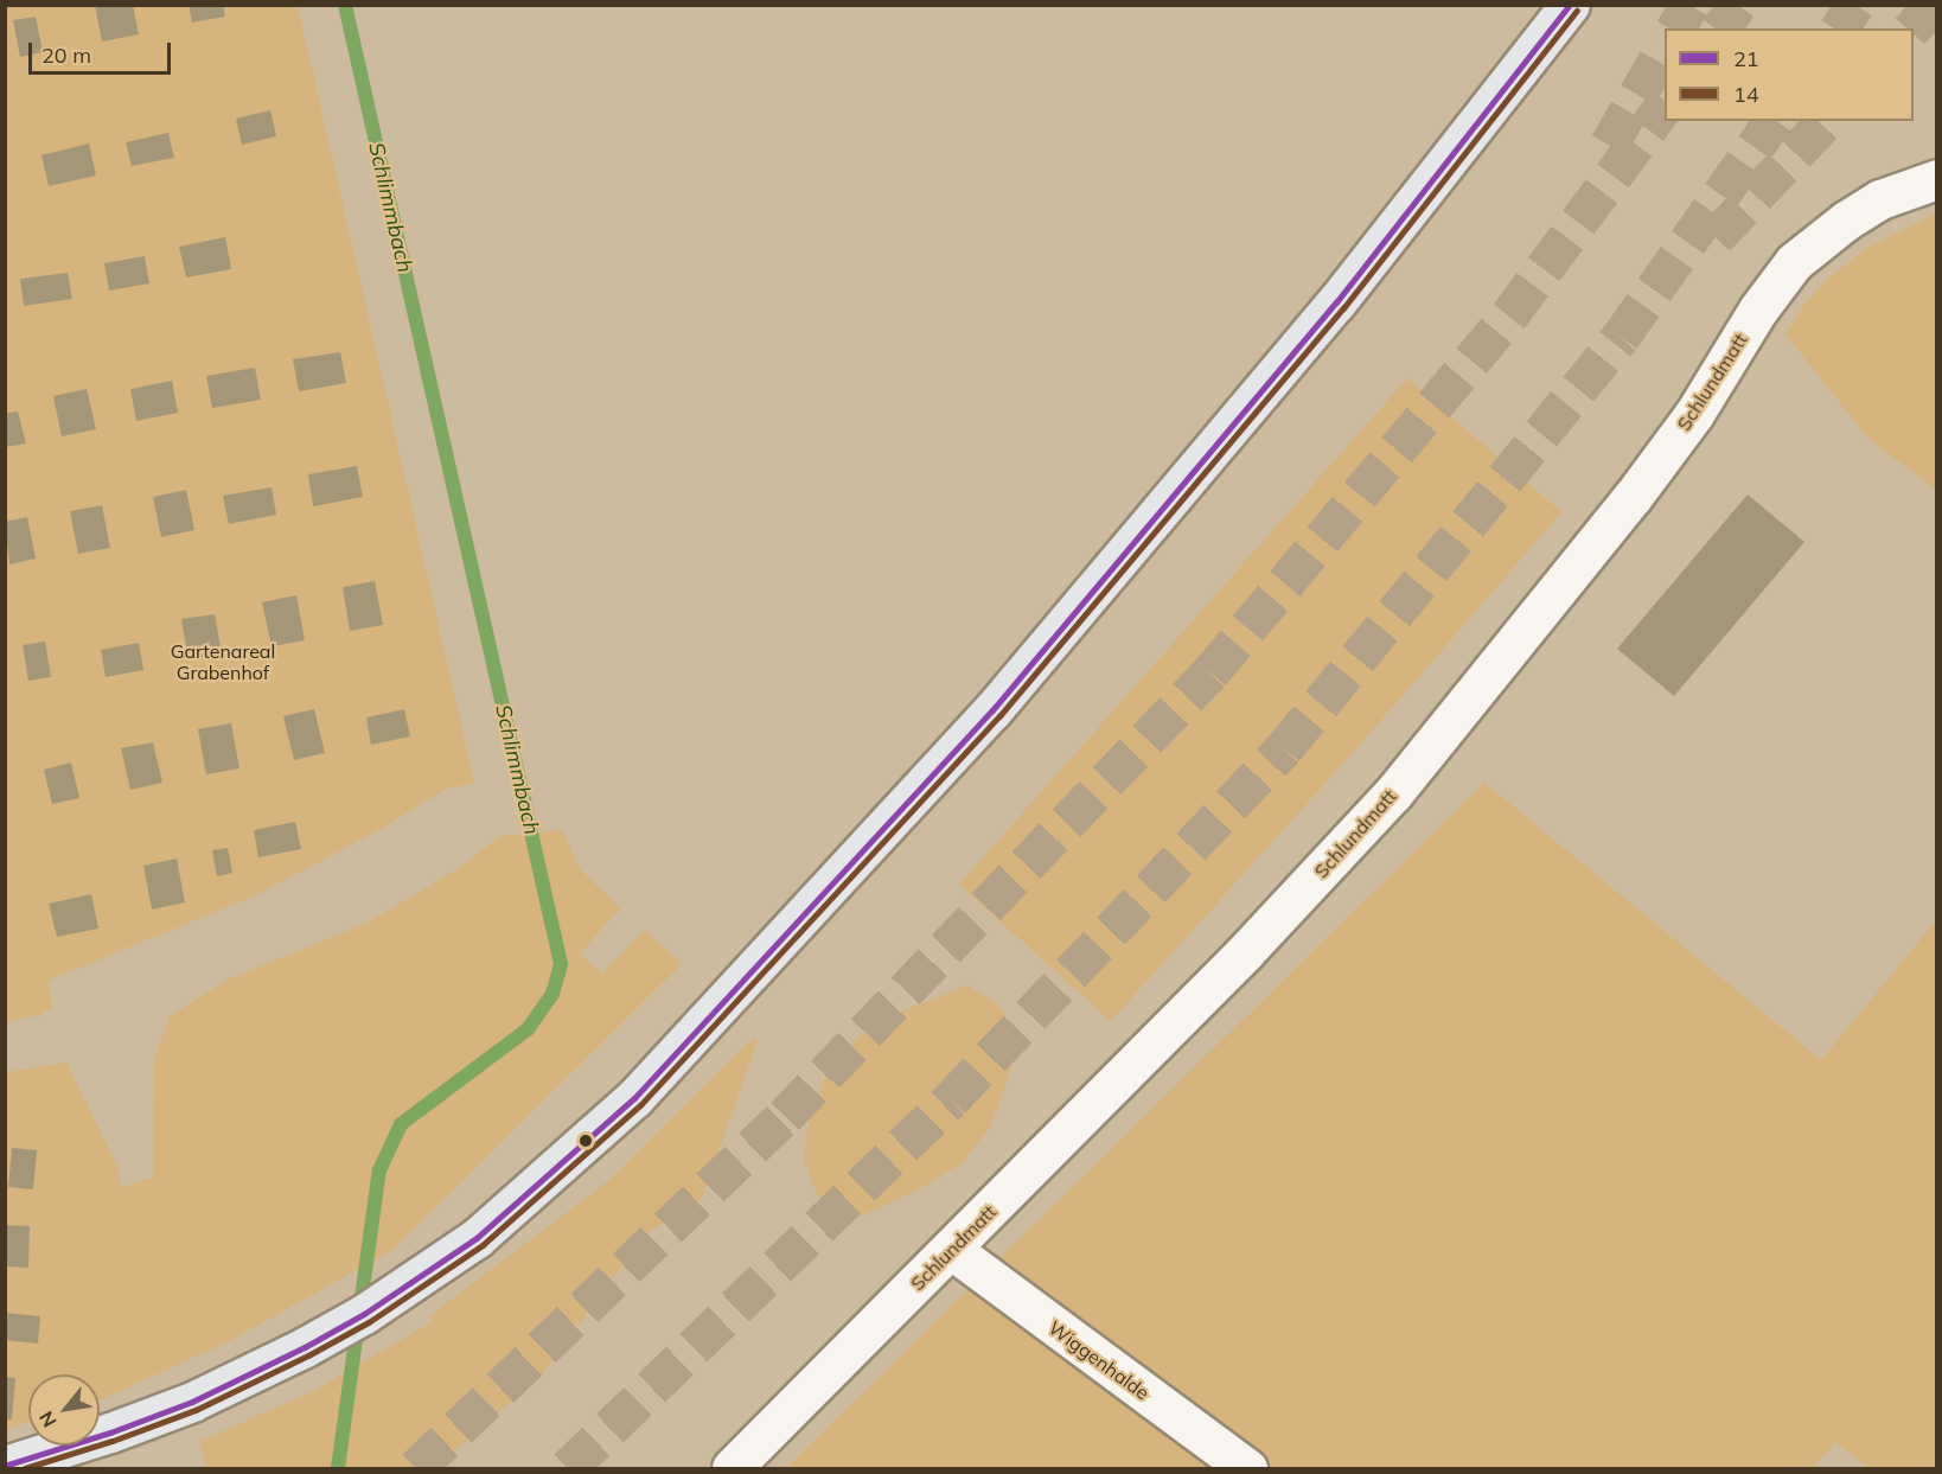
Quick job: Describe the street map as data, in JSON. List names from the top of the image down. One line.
{"streets":{"street":["Schlundmatt","Wiggenhalde"]},"crossings":[["Schlundmatt","Wiggenhalde"]],"water":["Schlimmbach"],"parks":["Gartenareal Grabenhof"],"lines":["transit line 21","transit line 14"],"legend":["21","14"],"scale_bar":"20 m","north":"bottom left"}
